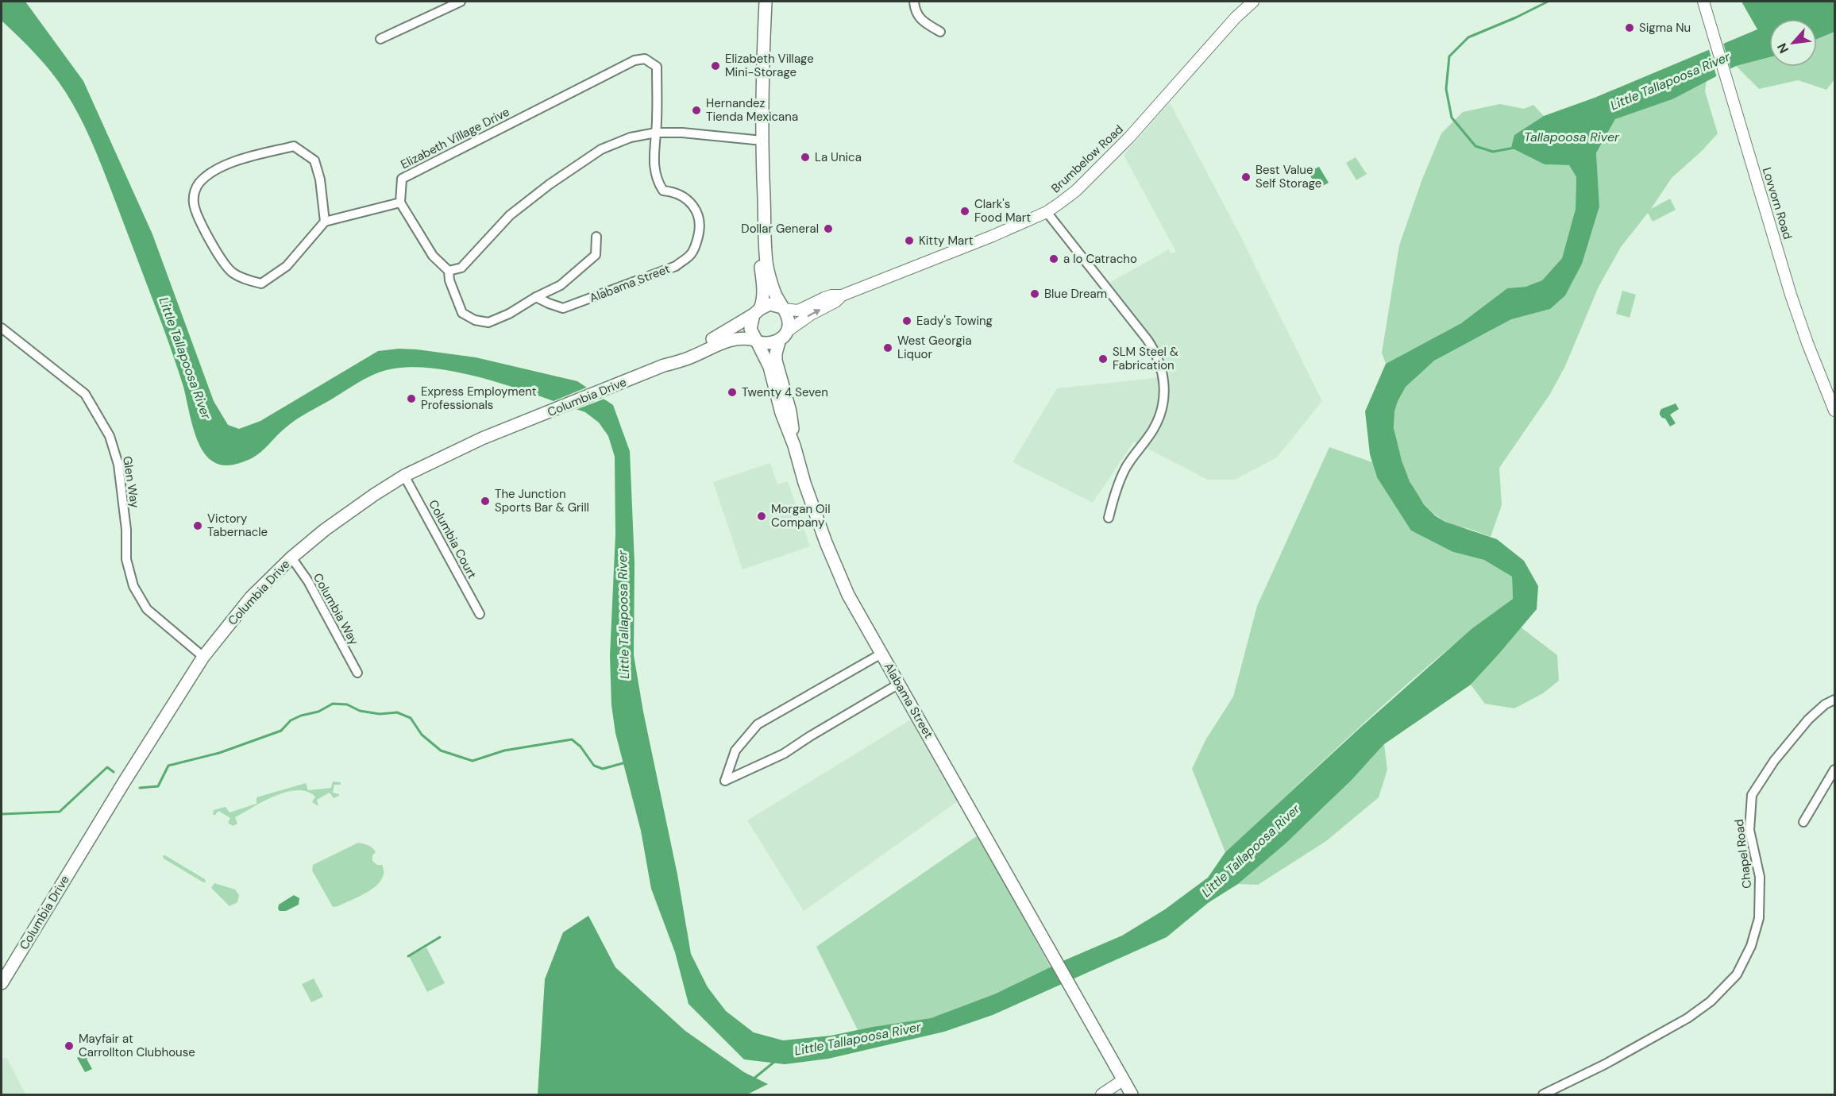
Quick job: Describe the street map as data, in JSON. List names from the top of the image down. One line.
{"streets":{"main road":["Alabama Street","Columbia Drive"],"street":["Elizabeth Village Drive","Brumbelow Road","Lovvorn Road","Glen Way","Columbia Court","Columbia Way","Chapel Road"]},"crossings":[["Elizabeth Village Drive","Alabama Street"],["Brumbelow Road","Alabama Street"],["Brumbelow Road","Columbia Drive"],["Alabama Street","Columbia Drive"],["Columbia Drive","Glen Way"],["Columbia Drive","Columbia Court"],["Columbia Drive","Columbia Way"]],"water":["Little Tallapoosa River","Tallapoosa River"],"places":["Sigma Nu","Elizabeth Village Mini-Storage","Hernandez Tienda Mexicana","La Unica","Best Value Self Storage","Clark's Food Mart","Dollar General","Kitty Mart","a lo Catracho","Blue Dream","Eady's Towing","West Georgia Liquor","SLM Steel & Fabrication","Twenty 4 Seven","Express Employment Professionals","The Junction Sports Bar & Grill","Morgan Oil Company","Victory Tabernacle","Mayfair at Carrollton Clubhouse"],"north":"bottom left"}
